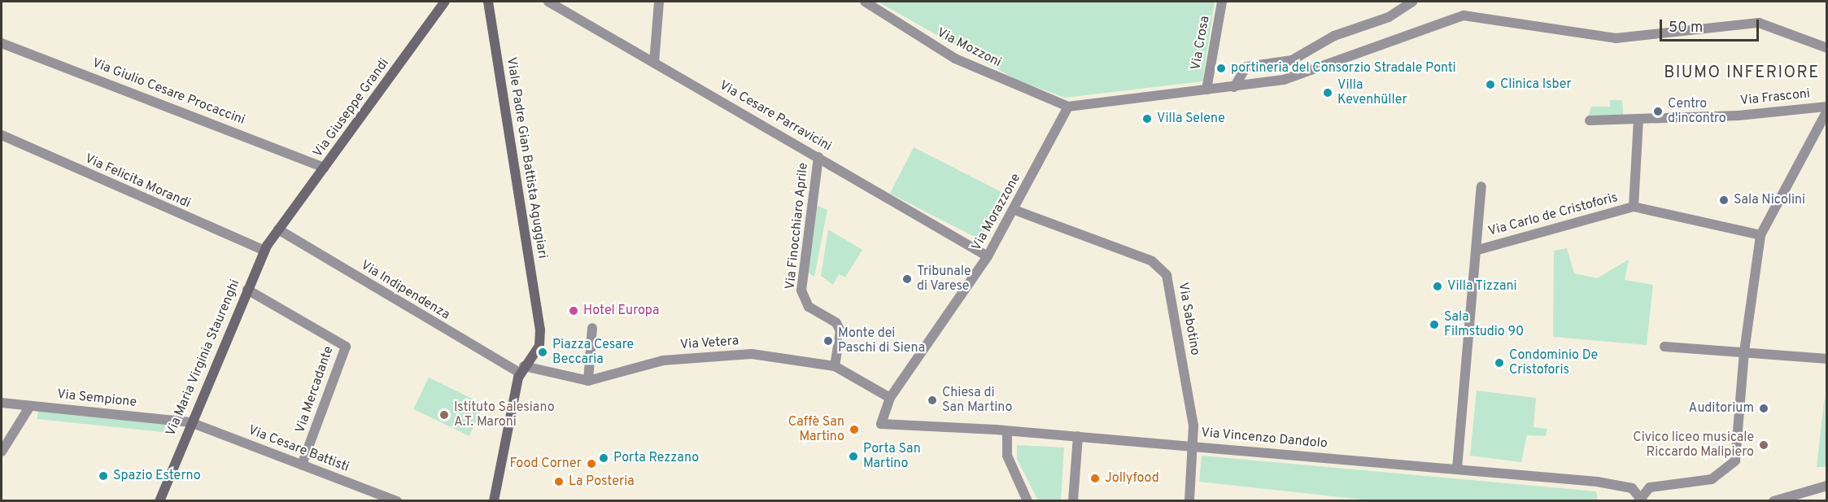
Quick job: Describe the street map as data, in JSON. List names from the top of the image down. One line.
{"streets":{"main road":["Via Giuseppe Grandi","Viale Padre Gian Battista Aguggiari","Via Maria Virginia Staurenghi"],"street":["Via Crosa","Via Mozzoni","Via Giulio Cesare Procaccini","Via Frasconi","Via Cesare Parravicini","Via Felicita Morandi","Via Morazzone","Via Carlo de Cristoforis","Via Finocchiaro Aprile","Via Indipendenza","Via Sabotino","Via Vetera","Via Mercadante","Via Sempione","Via Vincenzo Dandolo","Via Cesare Battisti"]},"crossings":[["Via Mozzoni","Via Morazzone"],["Via Giulio Cesare Procaccini","Via Giuseppe Grandi"],["Via Giuseppe Grandi","Via Indipendenza"],["Via Giuseppe Grandi","Via Maria Virginia Staurenghi"],["Via Cesare Parravicini","Via Morazzone"],["Via Cesare Parravicini","Via Finocchiaro Aprile"],["Viale Padre Gian Battista Aguggiari","Via Indipendenza"],["Via Felicita Morandi","Via Maria Virginia Staurenghi"],["Via Morazzone","Via Sabotino"],["Via Morazzone","Via Vincenzo Dandolo"],["Via Carlo de Cristoforis","Via Vincenzo Dandolo"],["Via Finocchiaro Aprile","Via Vetera"],["Via Indipendenza","Via Maria Virginia Staurenghi"],["Via Sabotino","Via Vincenzo Dandolo"],["Via Maria Virginia Staurenghi","Via Mercadante"],["Via Maria Virginia Staurenghi","Via Sempione"],["Via Maria Virginia Staurenghi","Via Cesare Battisti"],["Via Mercadante","Via Cesare Battisti"],["Via Sempione","Via Cesare Battisti"]],"districts":["BIUMO INFERIORE"],"places":["portineria del Consorzio Stradale Ponti","Clinica Isber","Villa Kevenhüller","Centro d'incontro","Villa Selene","Sala Nicolini","Tribunale di Varese","Villa Tizzani","Hotel Europa","Sala Filmstudio 90","Monte dei Paschi di Siena","Piazza Cesare Beccaria","Condominio De Cristoforis","Chiesa di San Martino","Auditorium","Istituto Salesiano A.T. Maroni","Caffè San Martino","Civico liceo musicale Riccardo Malipiero","Porta San Martino","Porta Rezzano","Food Corner","Spazio Esterno","Jollyfood","La Posteria"],"scale_bar":"50 m"}
